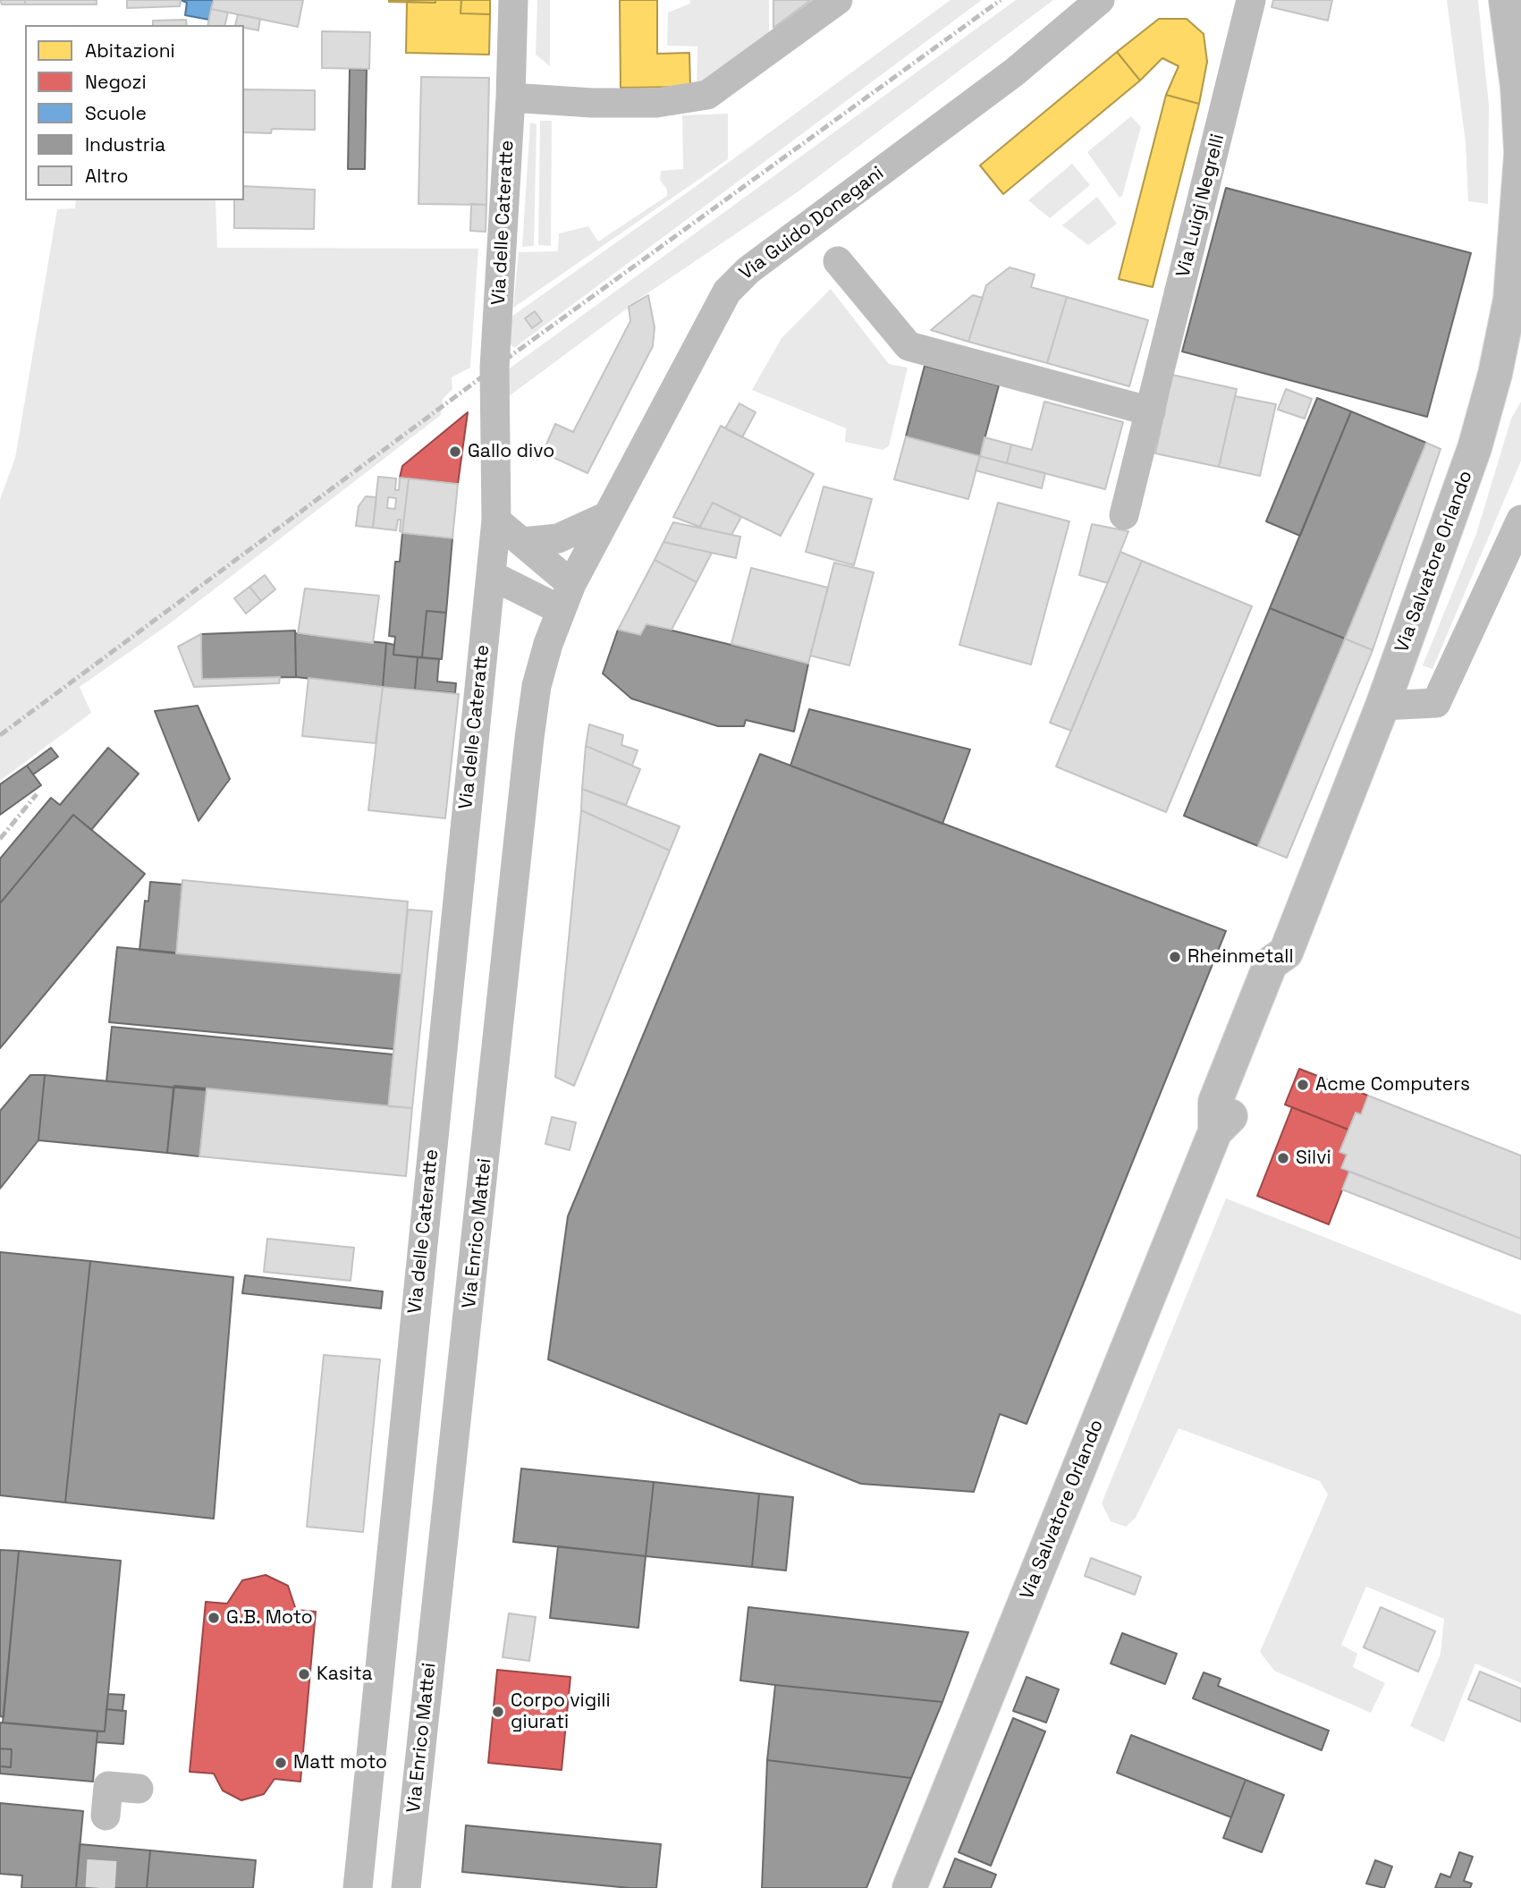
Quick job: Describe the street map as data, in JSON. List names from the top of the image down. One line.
{"streets":{"main road":["Via Salvatore Orlando"],"street":["Via Luigi Negrelli","Via delle Cateratte","Via Guido Donegani","Via Enrico Mattei"]},"crossings":[["Via Guido Donegani","Via Enrico Mattei"]],"places":["Gallo divo","Rheinmetall","Acme Computers","Silvi","G.B. Moto","Kasita","Corpo vigili giurati","Matt moto"],"legend":["Abitazioni","Negozi","Scuole","Industria","Altro"]}
